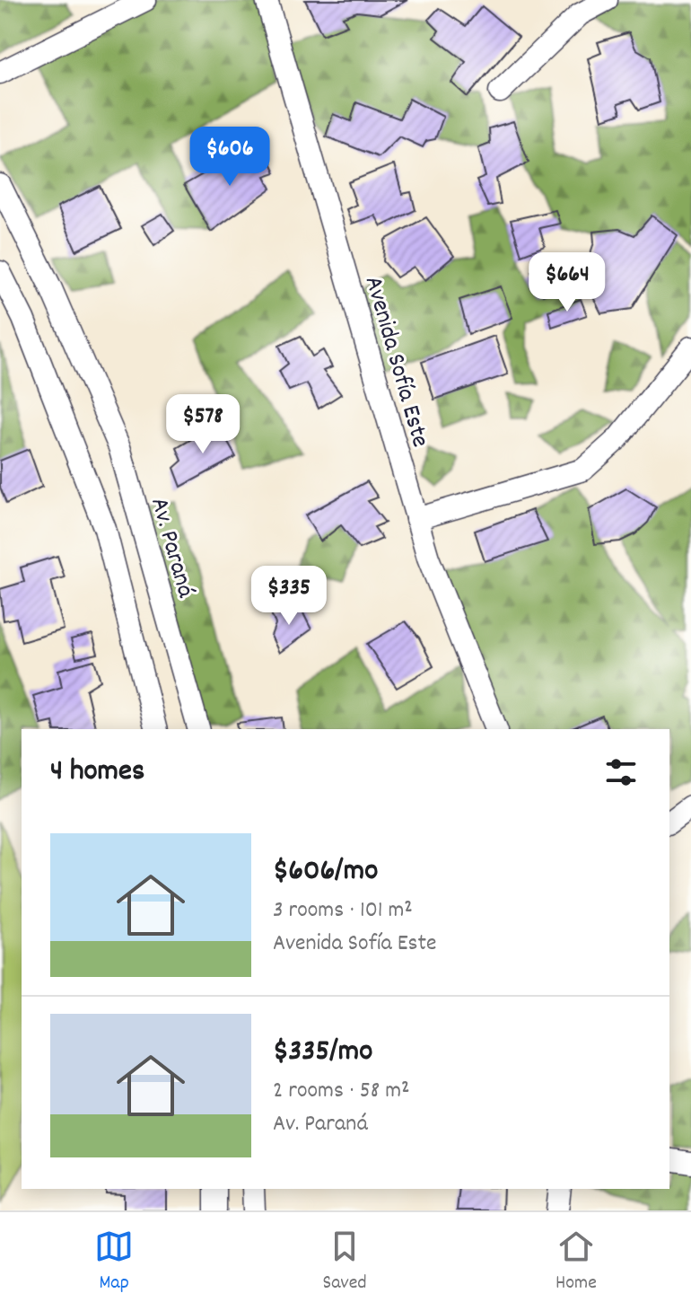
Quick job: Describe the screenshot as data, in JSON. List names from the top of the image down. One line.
{"streets":{"street":["Avenida Sofía Este","Av. Paraná"]},"page":{"price":["$606","$664","$578","$335"],"heading":"4 homes","list":[{"name":"$606/mo","note":"3 rooms · 101 m² · Avenida Sofía Este"},{"name":"$335/mo","note":"2 rooms · 58 m² · Av. Paraná"}],"tabs":["Map","Saved","Home"]}}
